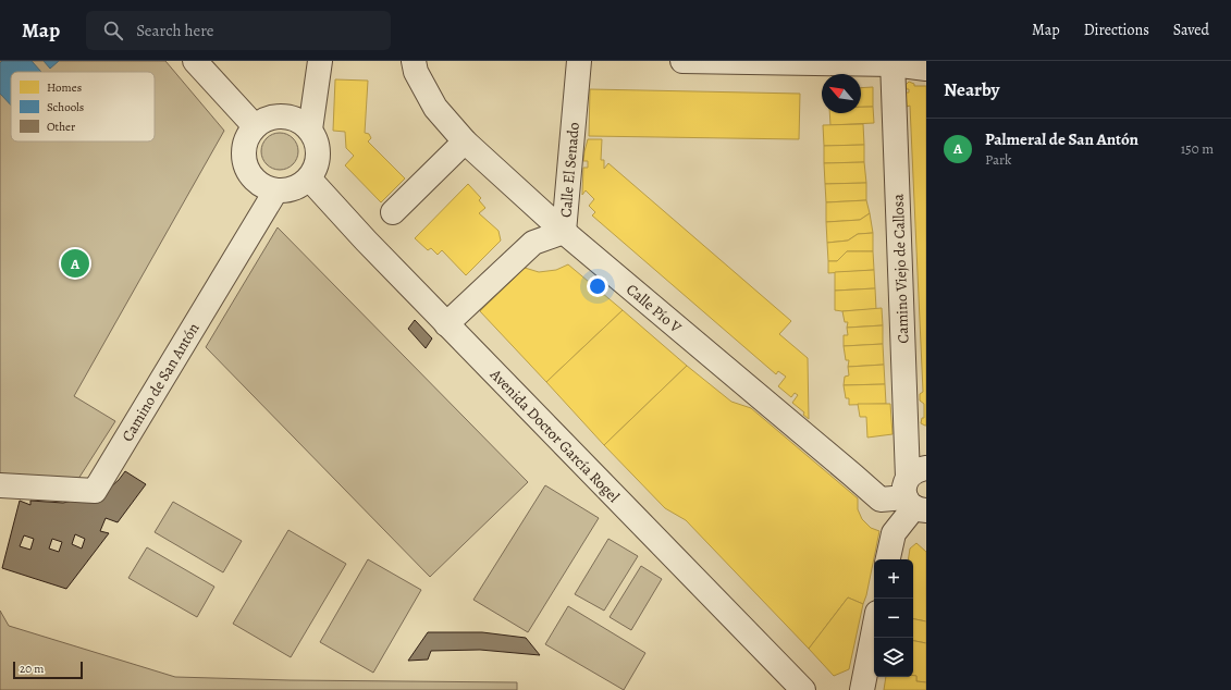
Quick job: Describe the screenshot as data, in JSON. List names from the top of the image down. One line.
{"streets":{"street":["Calle El Senado","Camino Viejo de Callosa","Calle Pío V","Camino de San Antón","Avenida Doctor García Rogel"]},"crossings":[["Calle El Senado","Calle Pío V"],["Calle El Senado","Avenida Doctor García Rogel"],["Camino Viejo de Callosa","Calle Pío V"],["Camino de San Antón","Avenida Doctor García Rogel"]],"legend":["Homes","Schools","Other"],"scale_bar":"20 m","north":"top left","page":{"header":"Map","search":"Search here","nav":["Map","Directions","Saved"],"heading":"Nearby","list":[{"mark":"A","name":"Palmeral de San Antón","note":"Park","value":"150 m"}],"pins":"A","map_buttons":["+","−"],"scale":"20 m"}}
